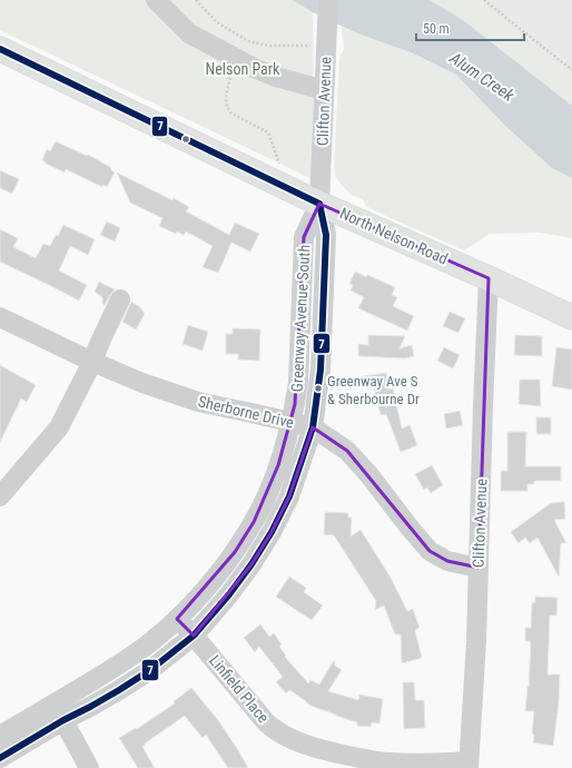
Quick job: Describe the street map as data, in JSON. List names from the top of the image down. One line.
{"streets":{"main road":["North Nelson Road"],"street":["Clifton Avenue","Greenway Avenue South","Sherborne Drive","Linfield Place"]},"crossings":[["Clifton Avenue","North Nelson Road"],["Clifton Avenue","Greenway Avenue South"],["Clifton Avenue","Sherborne Drive"],["Clifton Avenue","Linfield Place"],["North Nelson Road","Greenway Avenue South"],["Greenway Avenue South","Sherborne Drive"],["Greenway Avenue South","Linfield Place"]],"water":["Alum Creek"],"parks":["Nelson Park"],"places":["Greenway Ave S & Sherbourne Dr"],"lines":["transit line 7"],"scale_bar":"50 m"}
